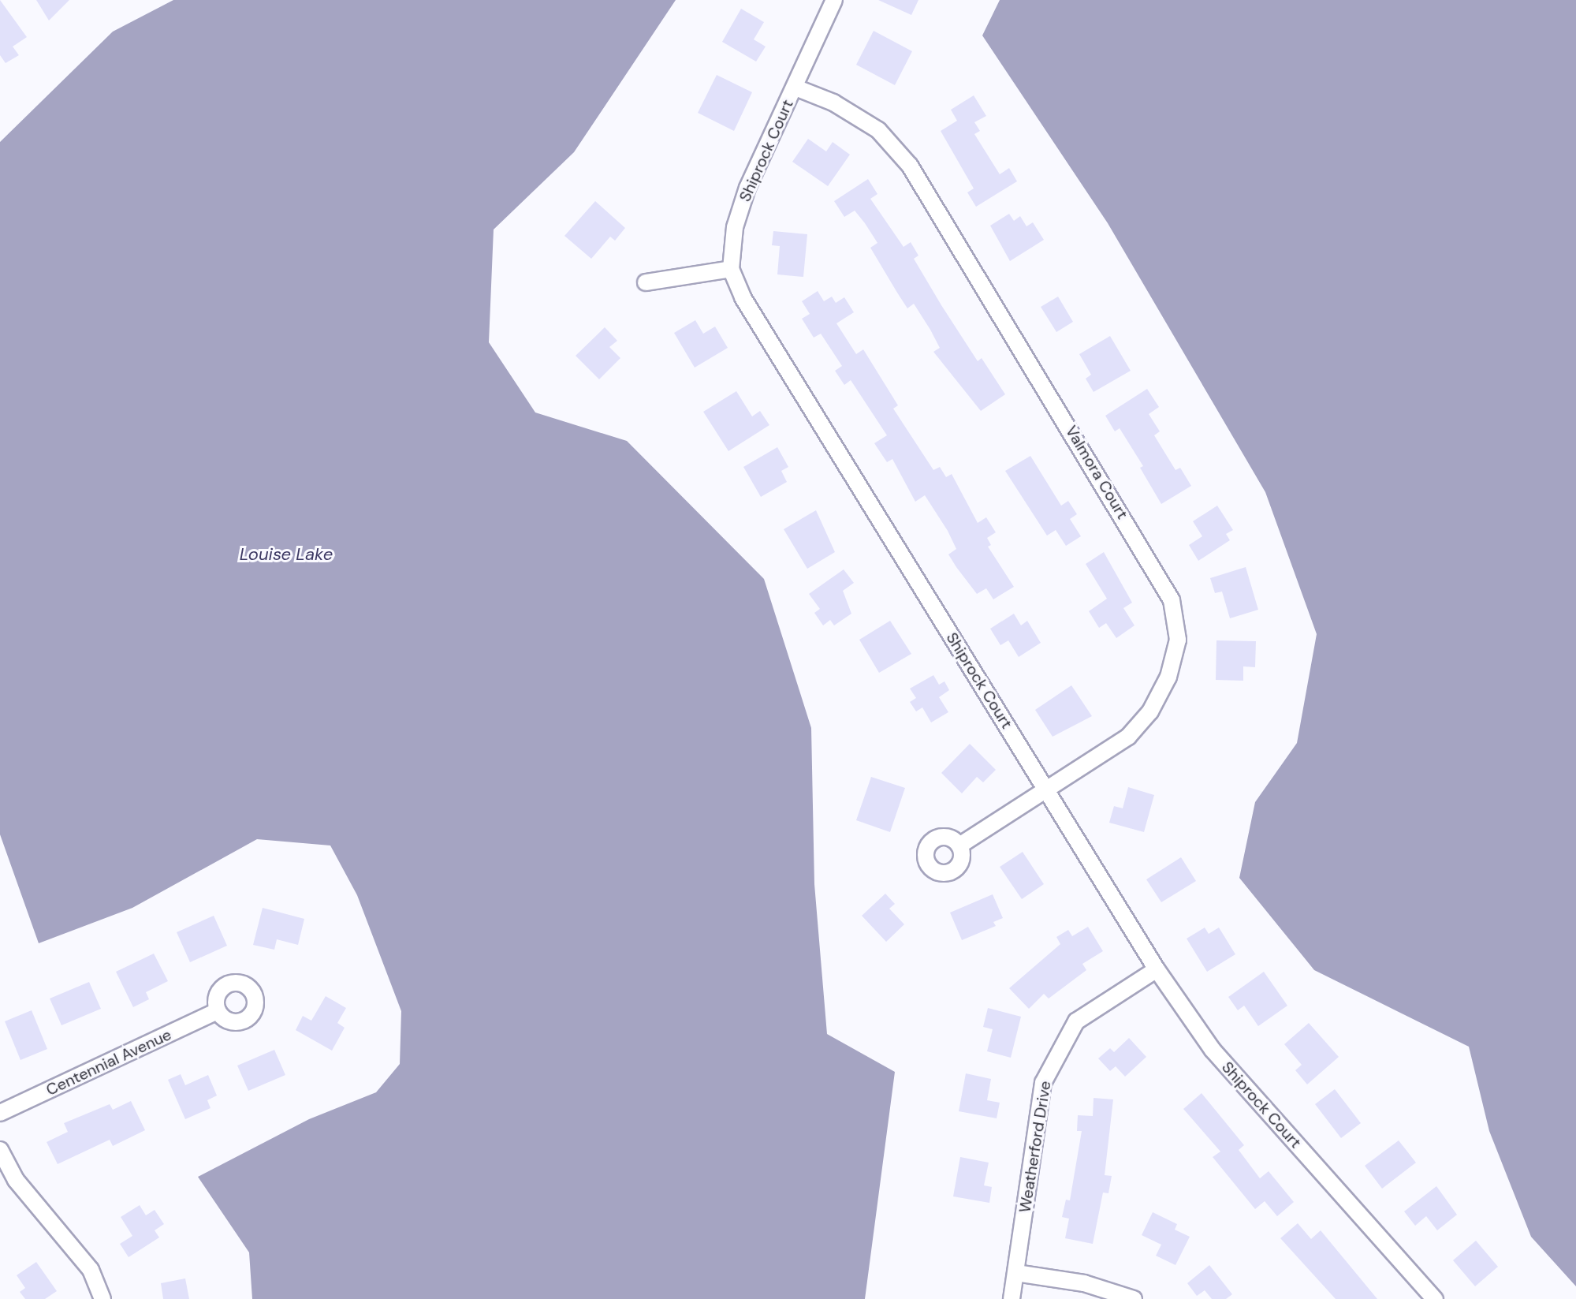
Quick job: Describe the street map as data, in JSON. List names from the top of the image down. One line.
{"streets":{"street":["Shiprock Court","Valmora Court","Centennial Avenue","Weatherford Drive"]},"crossings":[["Shiprock Court","Valmora Court"],["Shiprock Court","Weatherford Drive"]],"water":["Louise Lake"]}
